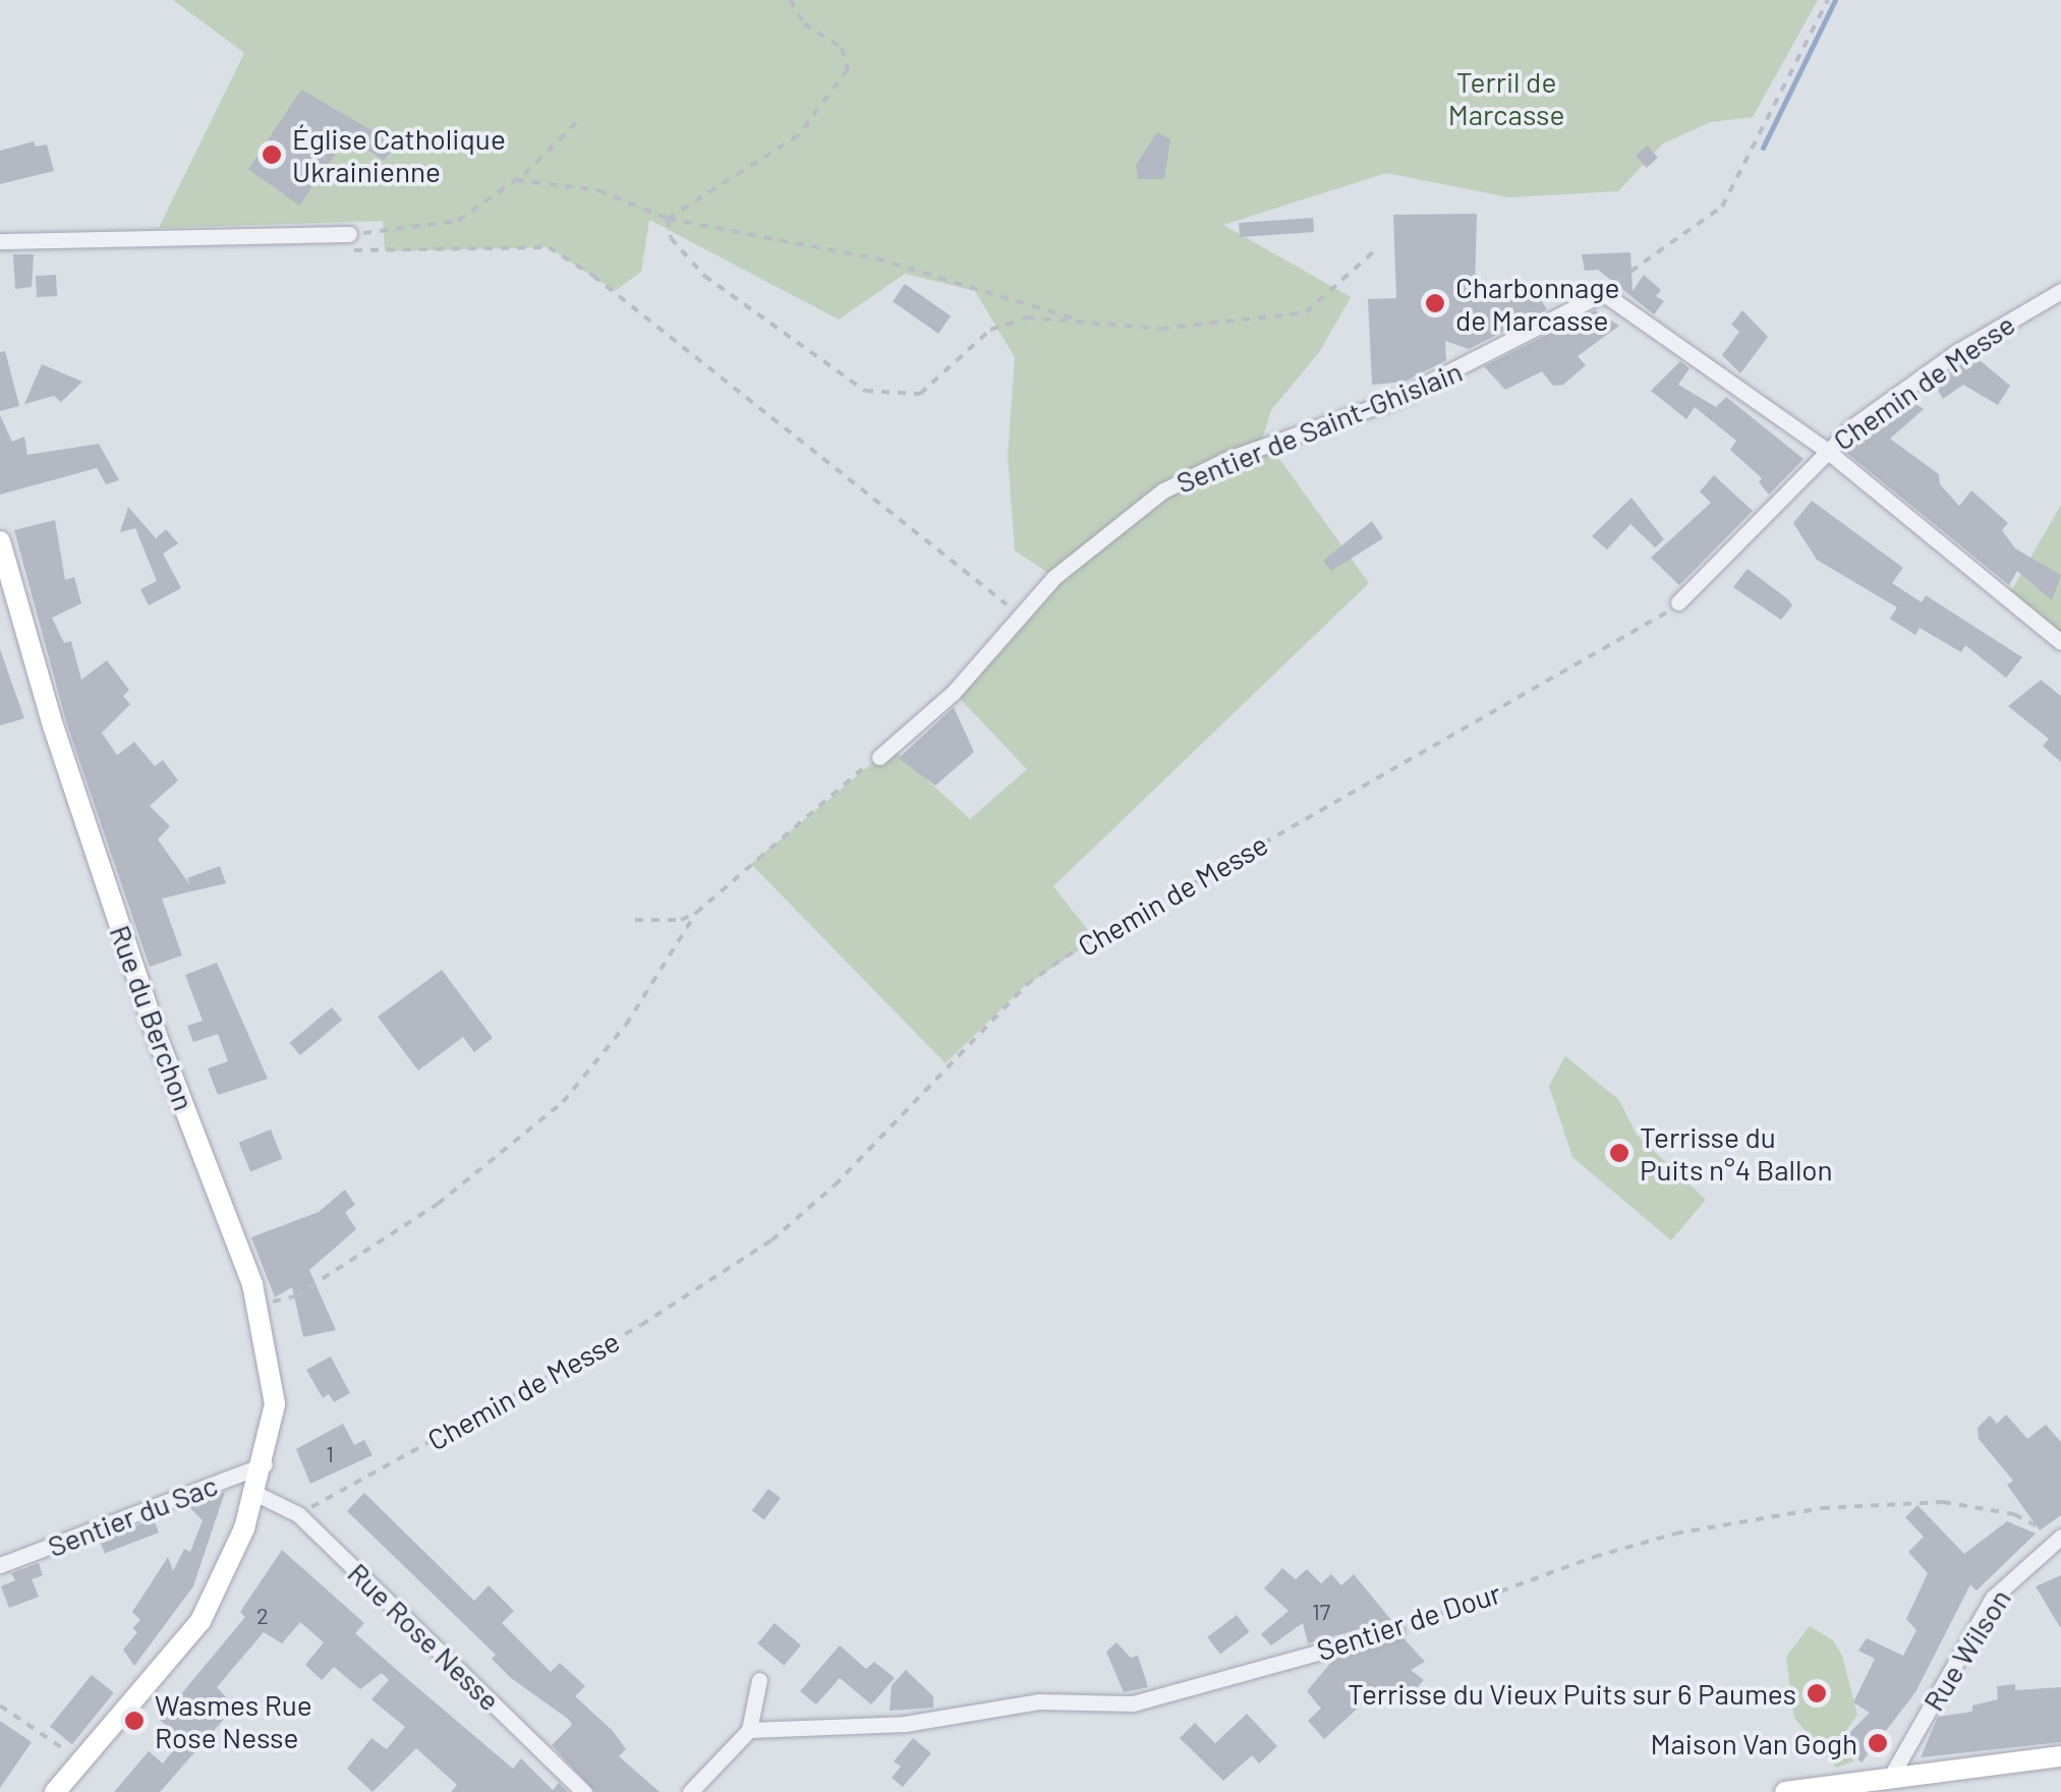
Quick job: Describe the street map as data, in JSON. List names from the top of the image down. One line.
{"streets":{"street":["Chemin de Messe","Sentier de Saint-Ghislain","Rue du Berchon","Sentier du Sac","Sentier de Dour","Rue Rose Nesse","Rue Wilson"]},"crossings":[["Chemin de Messe","Rue Rose Nesse"],["Rue du Berchon","Sentier du Sac"],["Rue du Berchon","Rue Rose Nesse"],["Sentier de Dour","Rue Wilson"]],"parks":["Terril de Marcasse"],"places":["Église Catholique Ukrainienne","Charbonnage de Marcasse","Terrisse du Puits n°4 Ballon","Terrisse du Vieux Puits sur 6 Paumes","Wasmes Rue Rose Nesse","Maison Van Gogh"],"house_numbers":["1","17","2"]}
